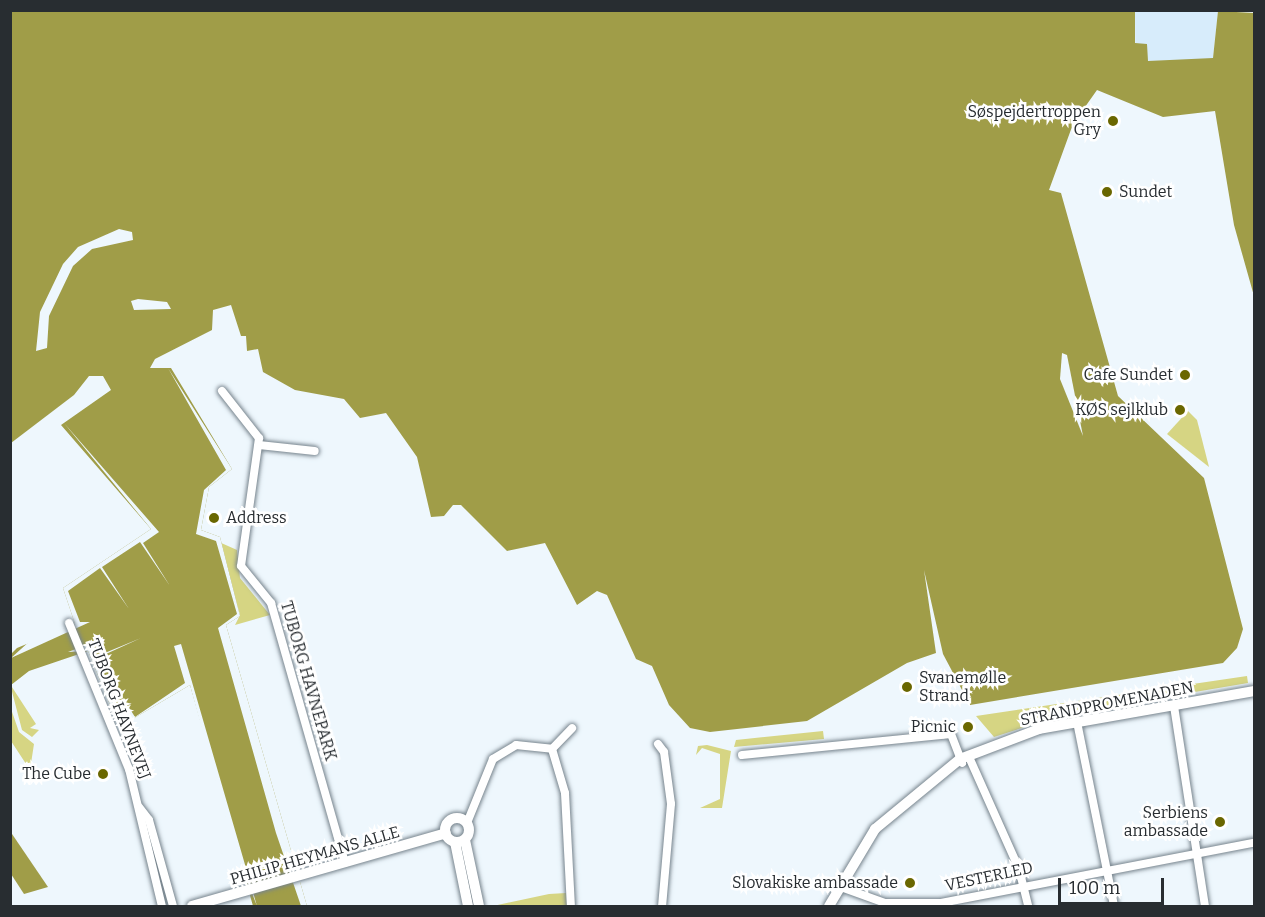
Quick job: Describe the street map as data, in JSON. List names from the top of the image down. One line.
{"streets":{"street":["TUBORG HAVNEPARK","STRANDPROMENADEN","TUBORG HAVNEVEJ","PHILIP HEYMANS ALLE","VESTERLED"]},"crossings":[["TUBORG HAVNEPARK","PHILIP HEYMANS ALLE"],["STRANDPROMENADEN","VESTERLED"]],"places":["Søspejdertroppen Gry","Sundet","Cafe Sundet","KØS sejlklub","Address","Svanemølle Strand","Picnic","The Cube","Serbiens ambassade","Slovakiske ambassade"],"scale_bar":"100 m"}
